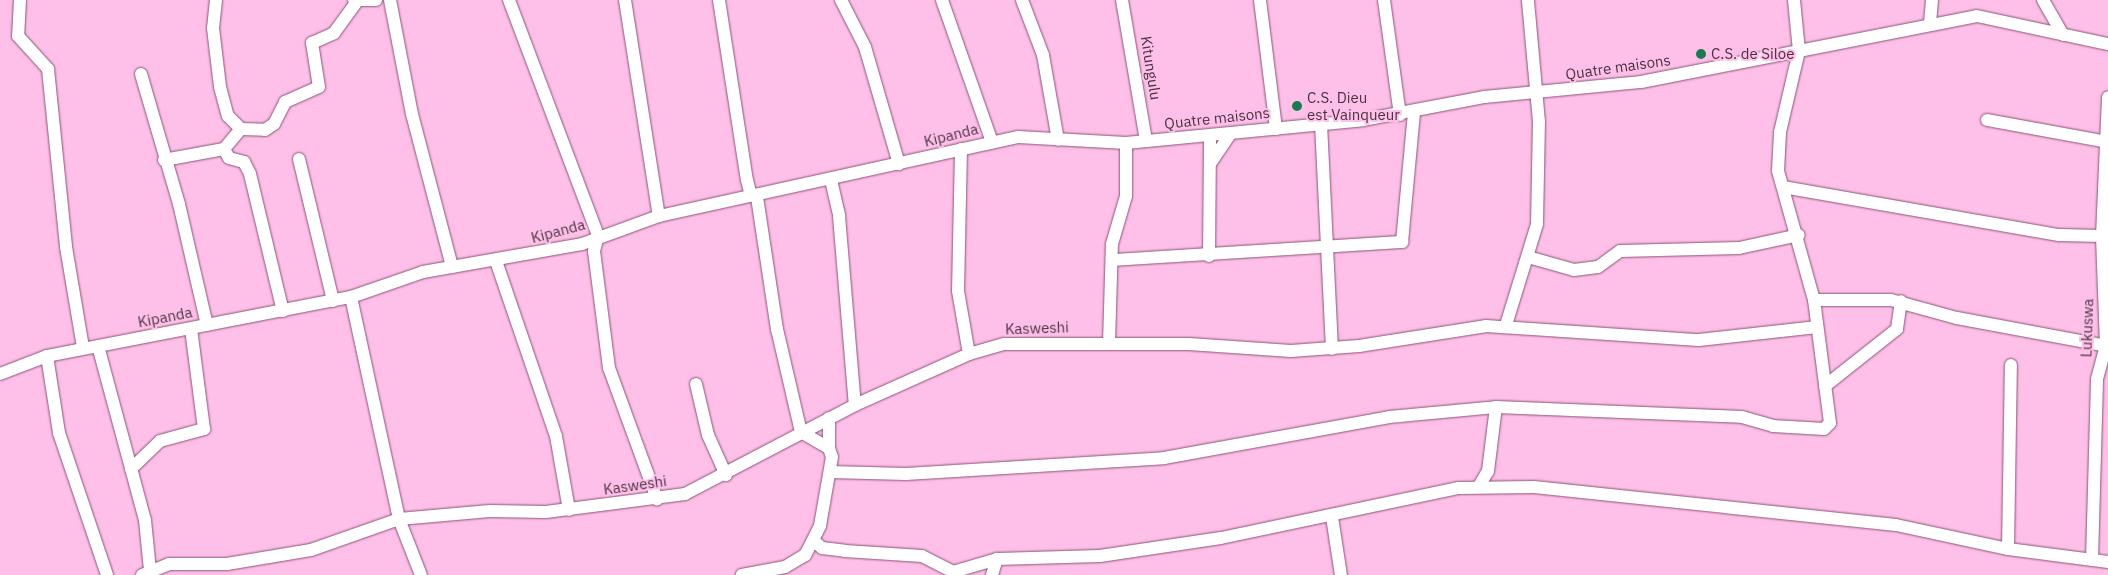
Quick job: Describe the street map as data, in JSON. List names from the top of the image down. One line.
{"streets":{"street":["Quatre maisons","Kitungulu","Kipanda","Kasweshi","Lukuswa"]},"crossings":[["Quatre maisons","Kitungulu"],["Quatre maisons","Kipanda"]],"places":["C.S. de Siloe","C.S. Dieu est Vainqueur"]}
